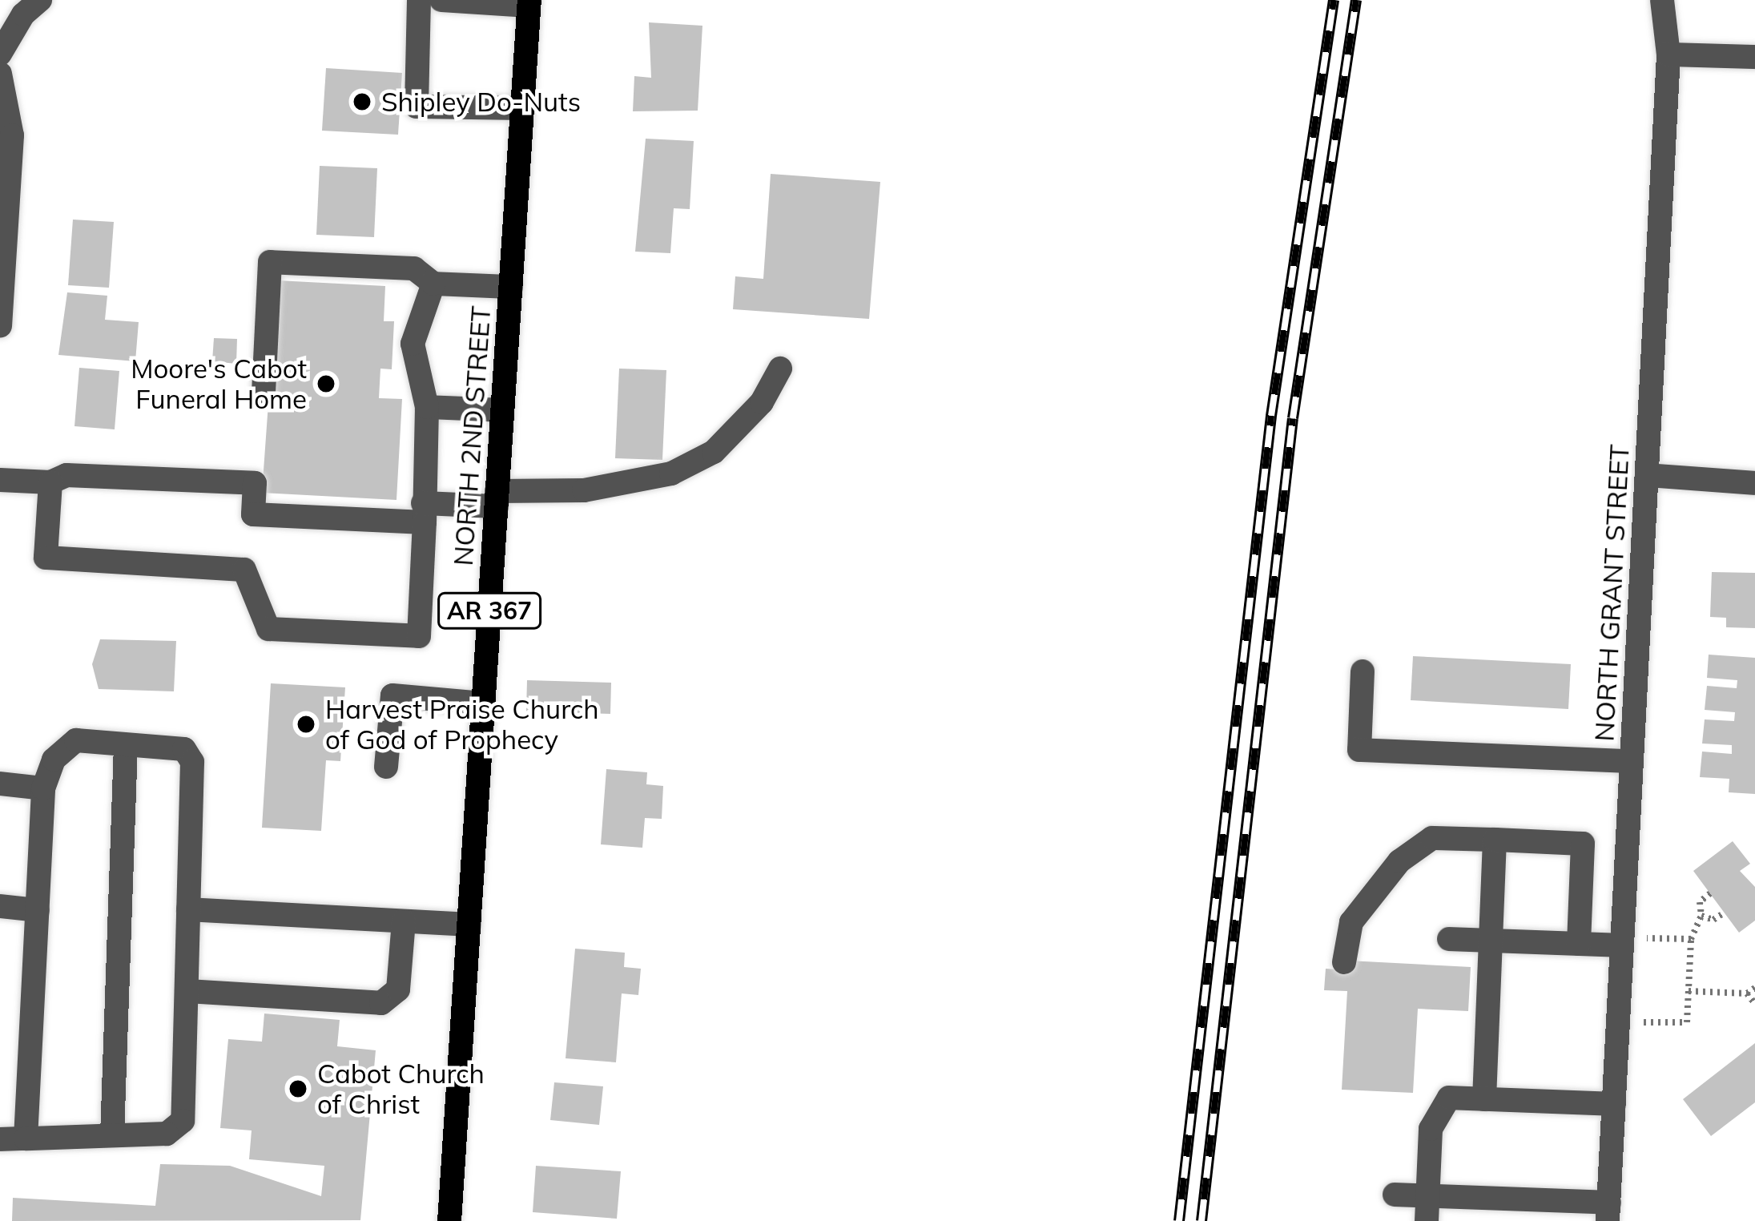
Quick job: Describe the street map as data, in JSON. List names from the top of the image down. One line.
{"streets":{"main road":["NORTH 2ND STREET","AR 367"],"street":["NORTH GRANT STREET"]},"places":["Shipley Do-Nuts","Moore's Cabot Funeral Home","Harvest Praise Church of God of Prophecy","Cabot Church of Christ"]}
